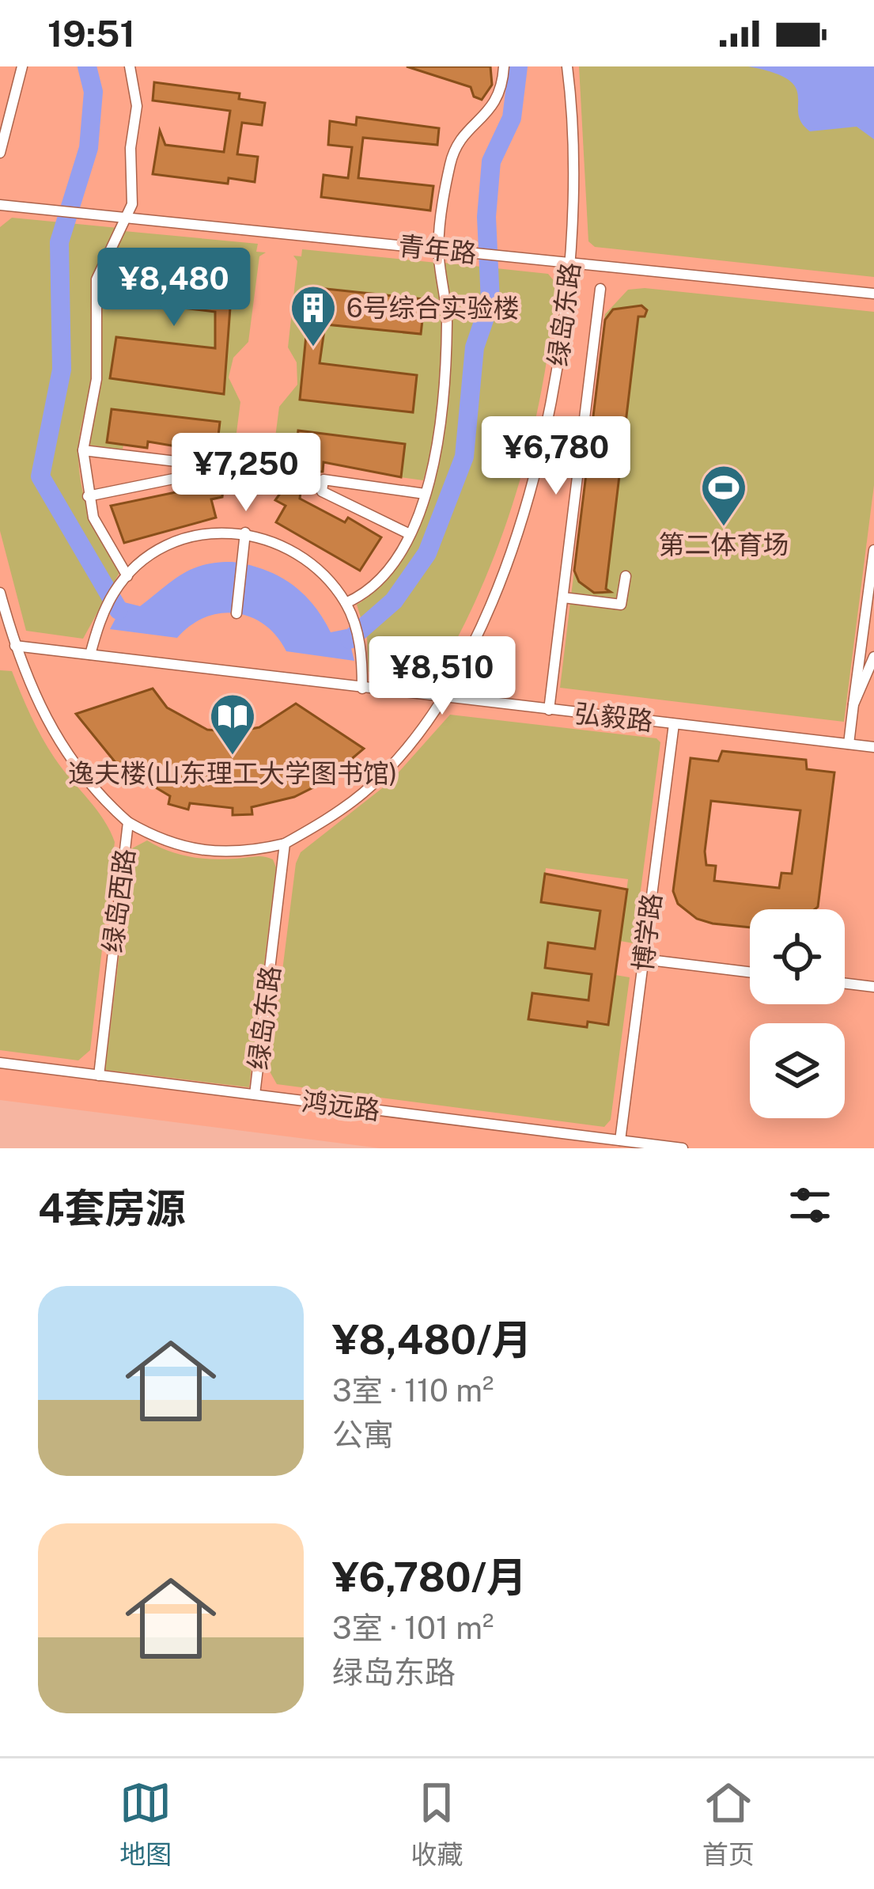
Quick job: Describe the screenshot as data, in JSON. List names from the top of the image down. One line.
{"streets":{"street":["青年路","绿岛东路","弘毅路","绿岛西路","博学路","鸿远路"]},"crossings":[["青年路","绿岛东路"],["绿岛东路","弘毅路"],["绿岛东路","鸿远路"],["弘毅路","绿岛西路"],["弘毅路","博学路"],["绿岛西路","鸿远路"],["博学路","鸿远路"]],"places":{"building":["6号综合实验楼"],"sports":["第二体育场"],"library":["逸夫楼(山东理工大学图书馆)"]},"page":{"status":"19:51","price":["¥8,480","¥6,780","¥7,250","¥8,510"],"heading":"4套房源","list":[{"name":"¥8,480/月","note":"3室 · 110 m² · 公寓"},{"name":"¥6,780/月","note":"3室 · 101 m² · 绿岛东路"}],"tabs":["地图","收藏","首页"]}}
